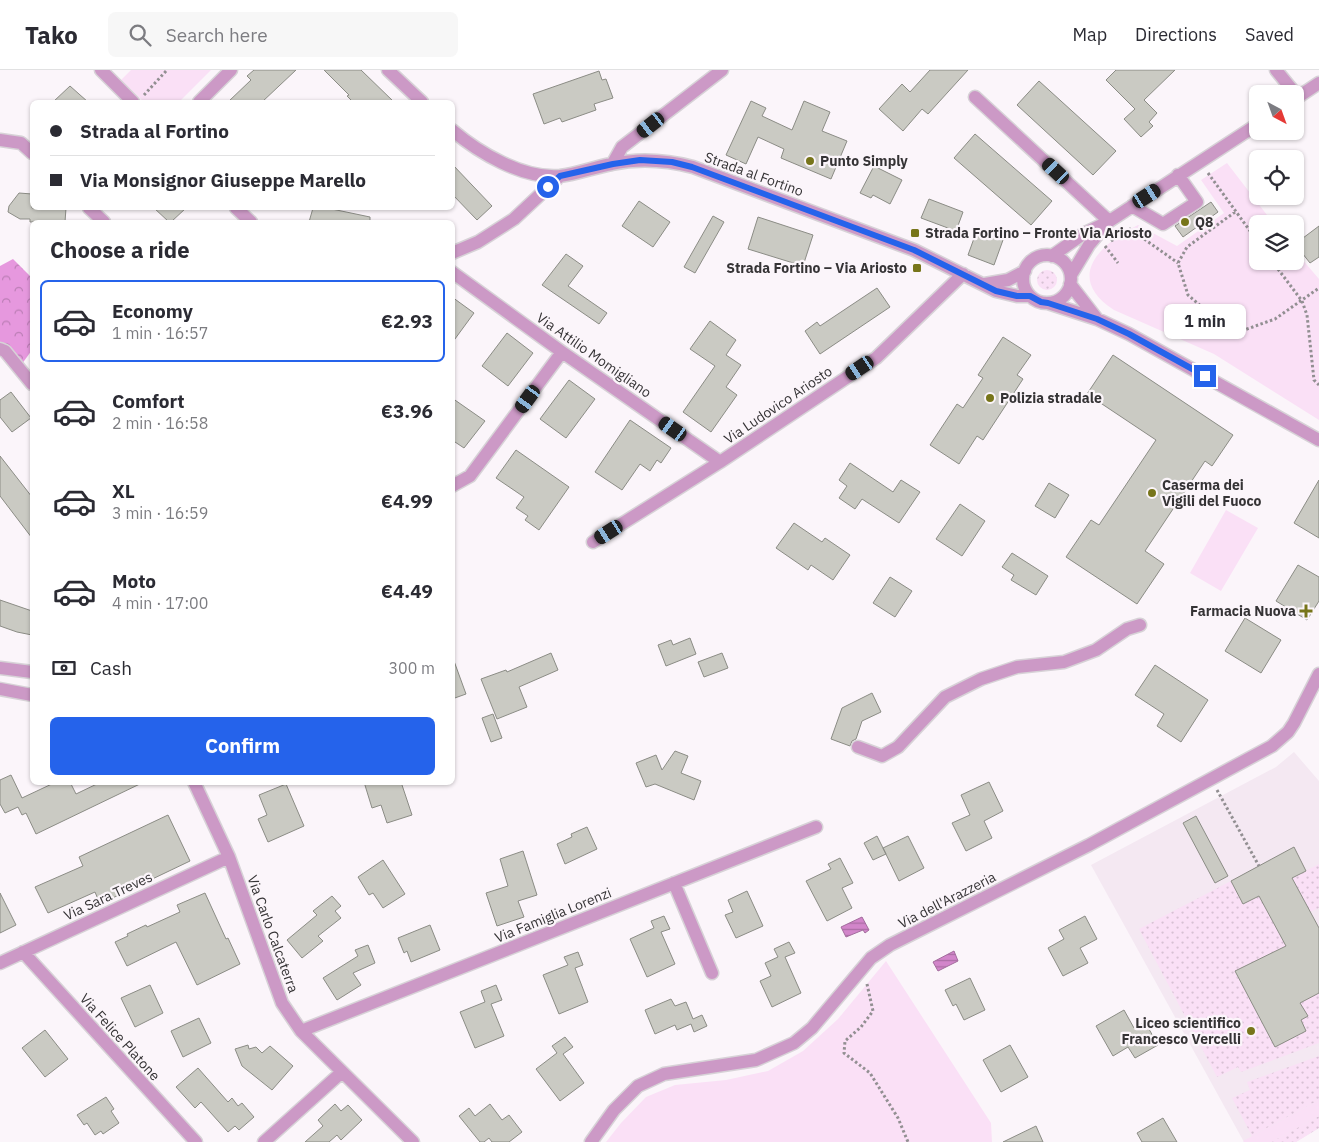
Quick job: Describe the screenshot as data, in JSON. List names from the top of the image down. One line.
{"streets":{"street":["Strada al Fortino","Via Attilio Momigliano","Via Ludovico Ariosto","Via Sara Treves","Via dell'Arazzeria","Via Famiglia Lorenzi","Via Carlo Calcaterra","Via Felice Platone"]},"crossings":[["Strada al Fortino","Via Ludovico Ariosto"],["Via Attilio Momigliano","Via Ludovico Ariosto"],["Via Sara Treves","Via Carlo Calcaterra"],["Via Sara Treves","Via Felice Platone"],["Via Famiglia Lorenzi","Via Carlo Calcaterra"]],"places":{"other":["Punto Simply","Q8","Polizia stradale","Caserma dei Vigili del Fuoco","Liceo scientifico Francesco Vercelli"],"transit":["Strada Fortino – Fronte Via Ariosto","Strada Fortino – Via Ariosto"],"health":["Farmacia Nuova"]},"north":"bottom right","page":{"header":"Tako","search":"Search here","nav":["Map","Directions","Saved"],"banner":["Strada al Fortino","Via Monsignor Giuseppe Marello"],"heading":"Choose a ride","list":[{"name":"Economy","note":"1 min · 16:57","value":"€2.93"},{"name":"Comfort","note":"2 min · 16:58","value":"€3.96"},{"name":"XL","note":"3 min · 16:59","value":"€4.99"},{"name":"Moto","note":"4 min · 17:00","value":"€4.49"}],"bubble":"1 min","pay":["Cash","300 m"],"buttons":"Confirm"}}
